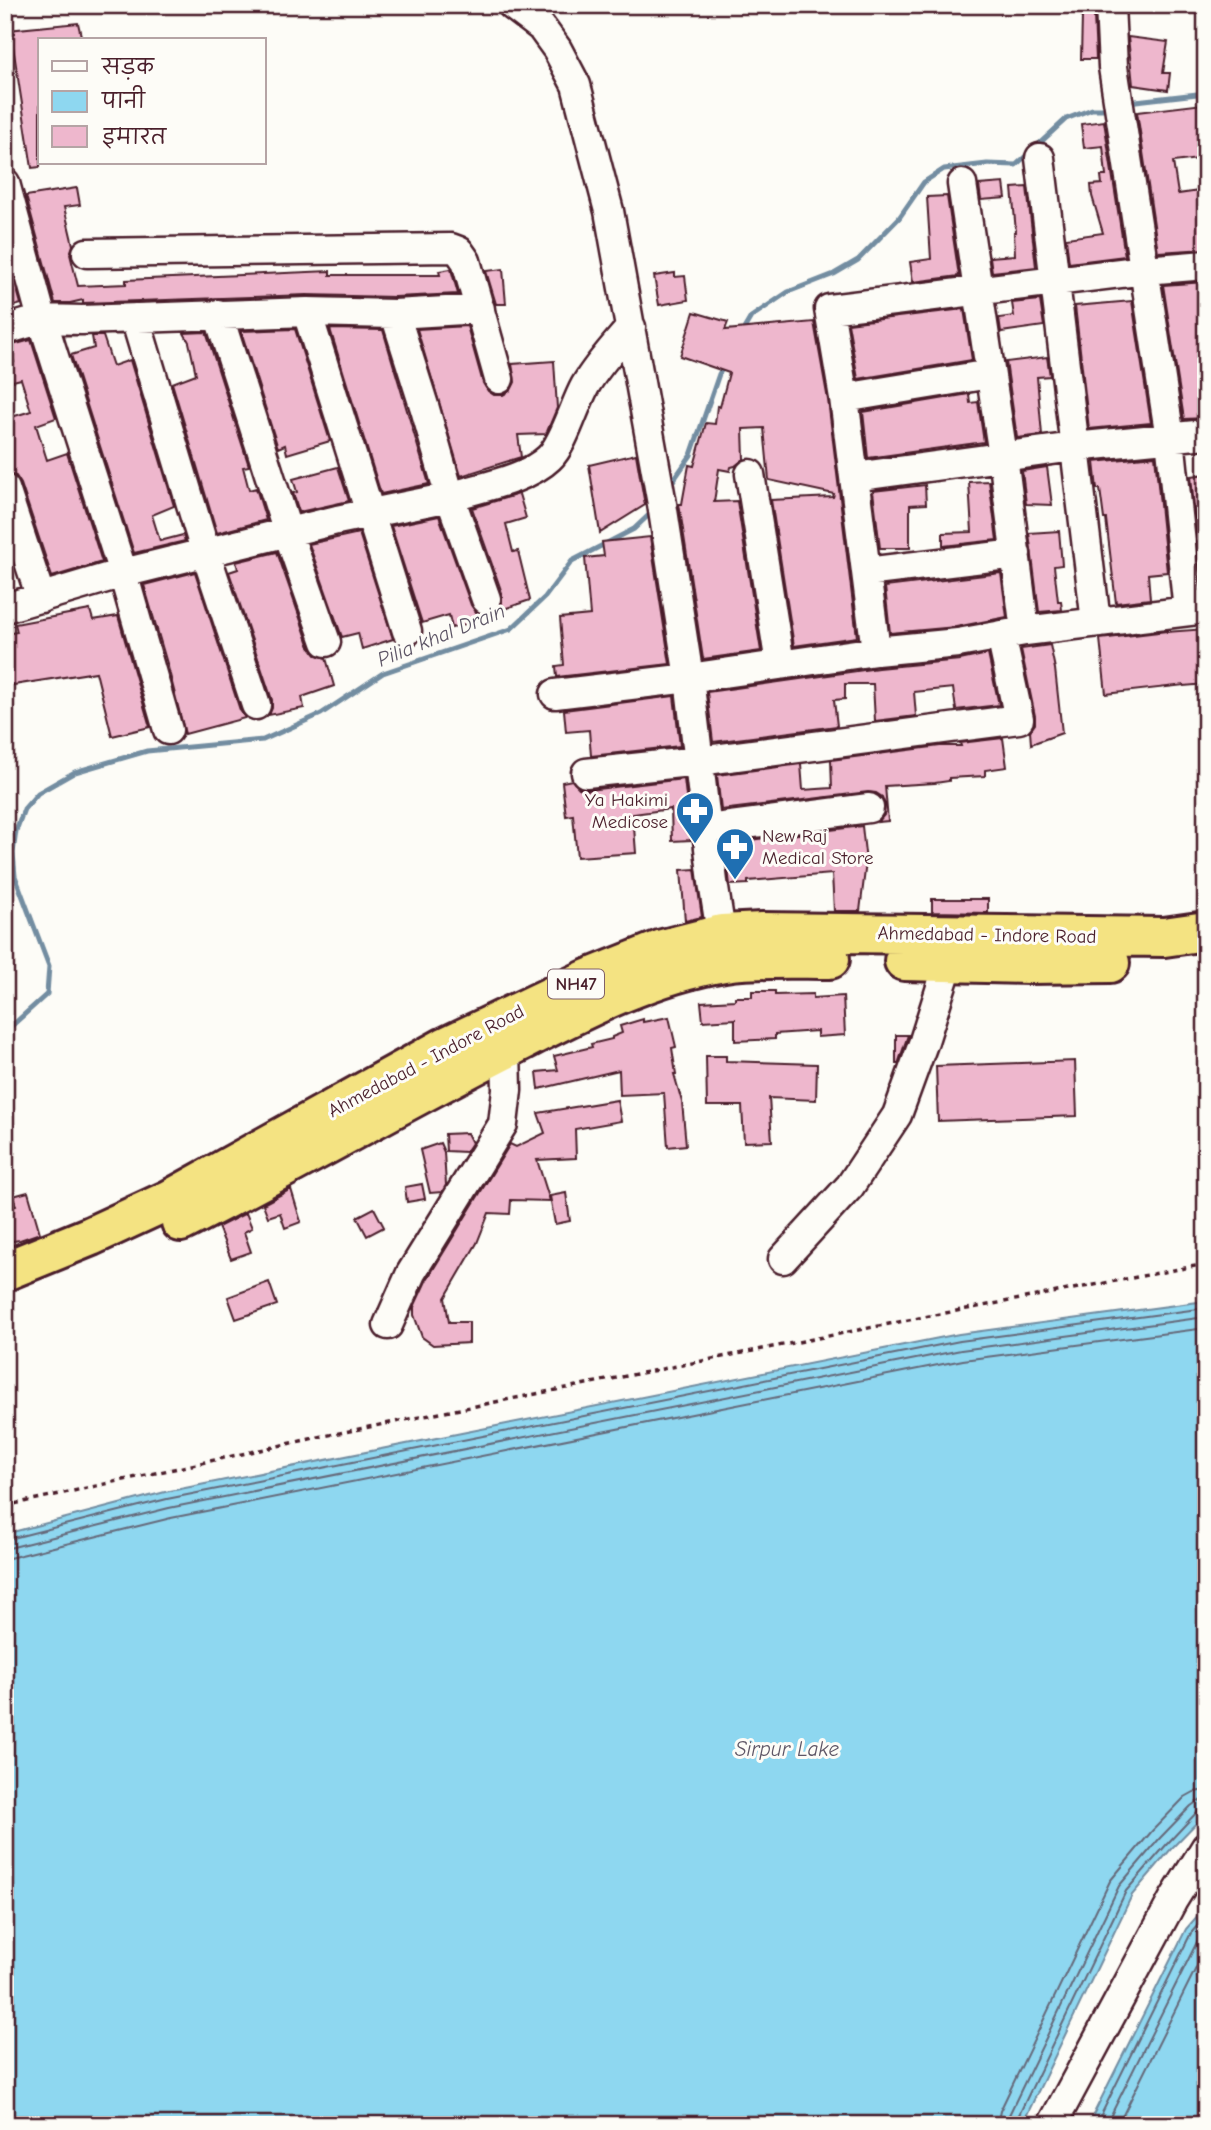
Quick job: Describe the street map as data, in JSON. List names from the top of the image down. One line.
{"streets":{"highway":["Ahmedabad - Indore Road","NH47"]},"water":["Pilia khal Drain","Sirpur Lake"],"places":{"pharmacy":["Ya Hakimi Medicose","New Raj Medical Store"]},"legend":["सड़क","पानी","इमारत"]}
